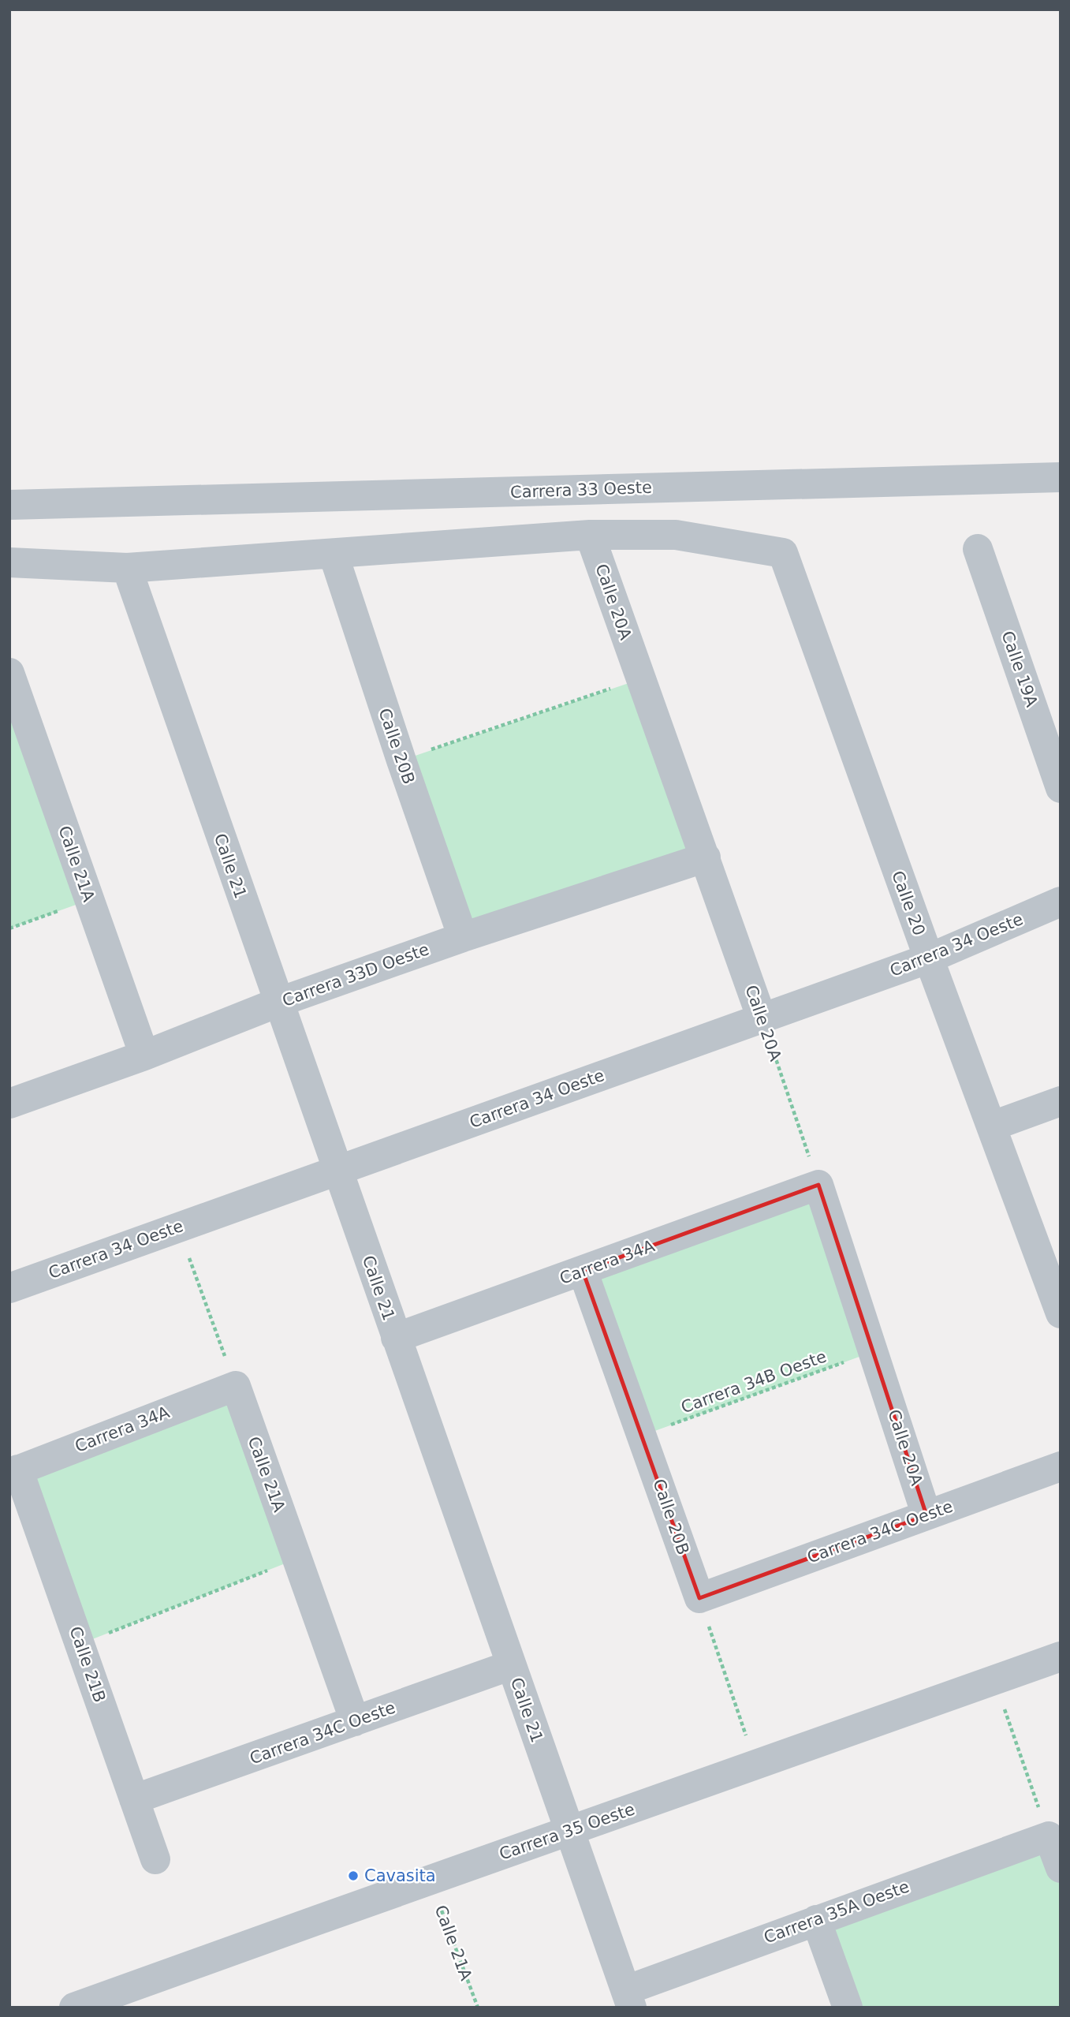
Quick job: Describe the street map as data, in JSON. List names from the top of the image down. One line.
{"streets":{"street":["Carrera 33 Oeste","Calle 20A","Calle 19A","Calle 20B","Calle 21A","Calle 21","Calle 20","Carrera 34 Oeste","Carrera 33D Oeste","Carrera 34A","Carrera 34C Oeste","Calle 21B","Carrera 35 Oeste","Carrera 35A Oeste"],"path":["Carrera 34B Oeste"]},"crossings":[["Calle 20A","Calle 20"],["Calle 20A","Carrera 34 Oeste"],["Calle 20A","Carrera 33D Oeste"],["Calle 20A","Carrera 34A"],["Calle 20A","Carrera 34B Oeste"],["Calle 20A","Carrera 34C Oeste"],["Calle 20B","Carrera 33D Oeste"],["Calle 20B","Carrera 34A"],["Calle 20B","Carrera 34B Oeste"],["Calle 20B","Carrera 34C Oeste"],["Calle 21A","Carrera 33D Oeste"],["Calle 21A","Carrera 34A"],["Calle 21A","Carrera 34C Oeste"],["Calle 21A","Carrera 35 Oeste"],["Calle 21","Carrera 34 Oeste"],["Calle 21","Carrera 33D Oeste"],["Calle 21","Carrera 34A"],["Calle 21","Carrera 34C Oeste"],["Calle 21","Carrera 35 Oeste"],["Calle 21","Carrera 35A Oeste"],["Calle 20","Carrera 34 Oeste"],["Carrera 34A","Calle 21B"],["Carrera 34C Oeste","Calle 21B"]],"places":["Cavasita"]}
